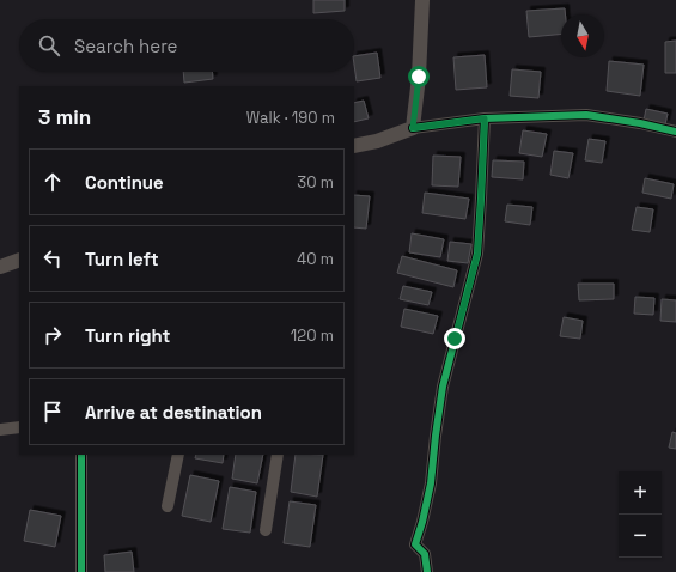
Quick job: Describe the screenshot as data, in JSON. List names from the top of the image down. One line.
{"north":"bottom","page":{"search":"Search here","heading":["3 min","Walk · 190 m"],"list":[["Continue","30 m"],["Turn left","40 m"],["Turn right","120 m"],"Arrive at destination"],"map_buttons":["+","−"]}}
